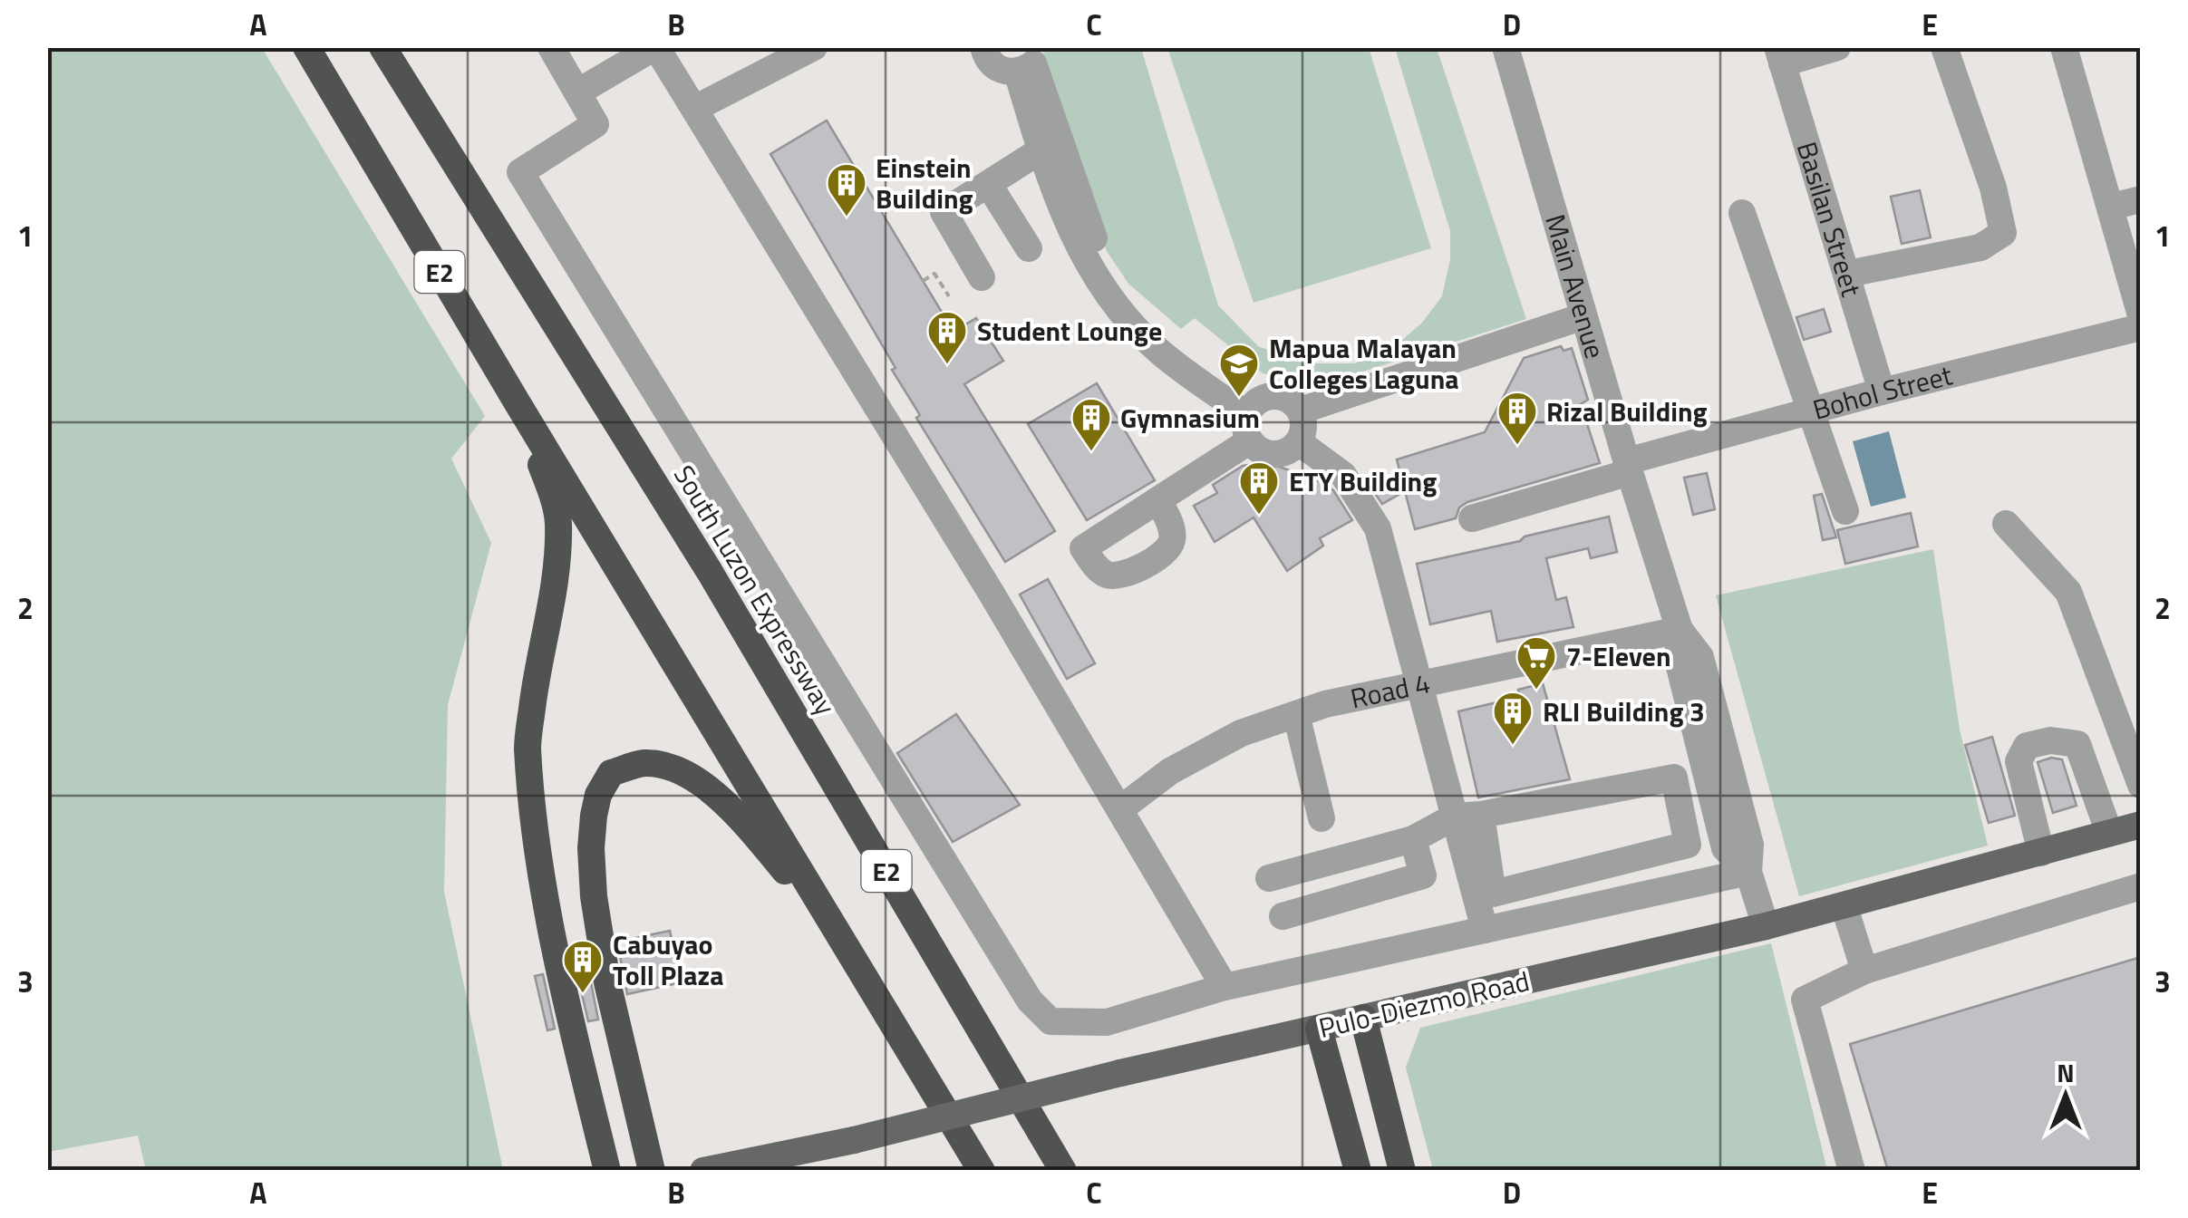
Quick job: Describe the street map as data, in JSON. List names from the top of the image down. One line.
{"streets":{"highway":["E2","South Luzon Expressway"],"main road":["Pulo-Diezmo Road"],"street":["Basilan Street","Main Avenue","Bohol Street","Road 4"]},"crossings":[["Basilan Street","Bohol Street"],["Main Avenue","Bohol Street"],["Main Avenue","Road 4"],["Main Avenue","Pulo-Diezmo Road"]],"places":{"building":["Einstein Building","Student Lounge","Rizal Building","Gymnasium","ETY Building","RLI Building 3","Cabuyao Toll Plaza"],"school or university":["Mapua Malayan Colleges Laguna"],"supermarket":["7-Eleven"]},"north":"top","grid":{"columns":["A","B","C","D","E"],"rows":["1","2","3"]}}
